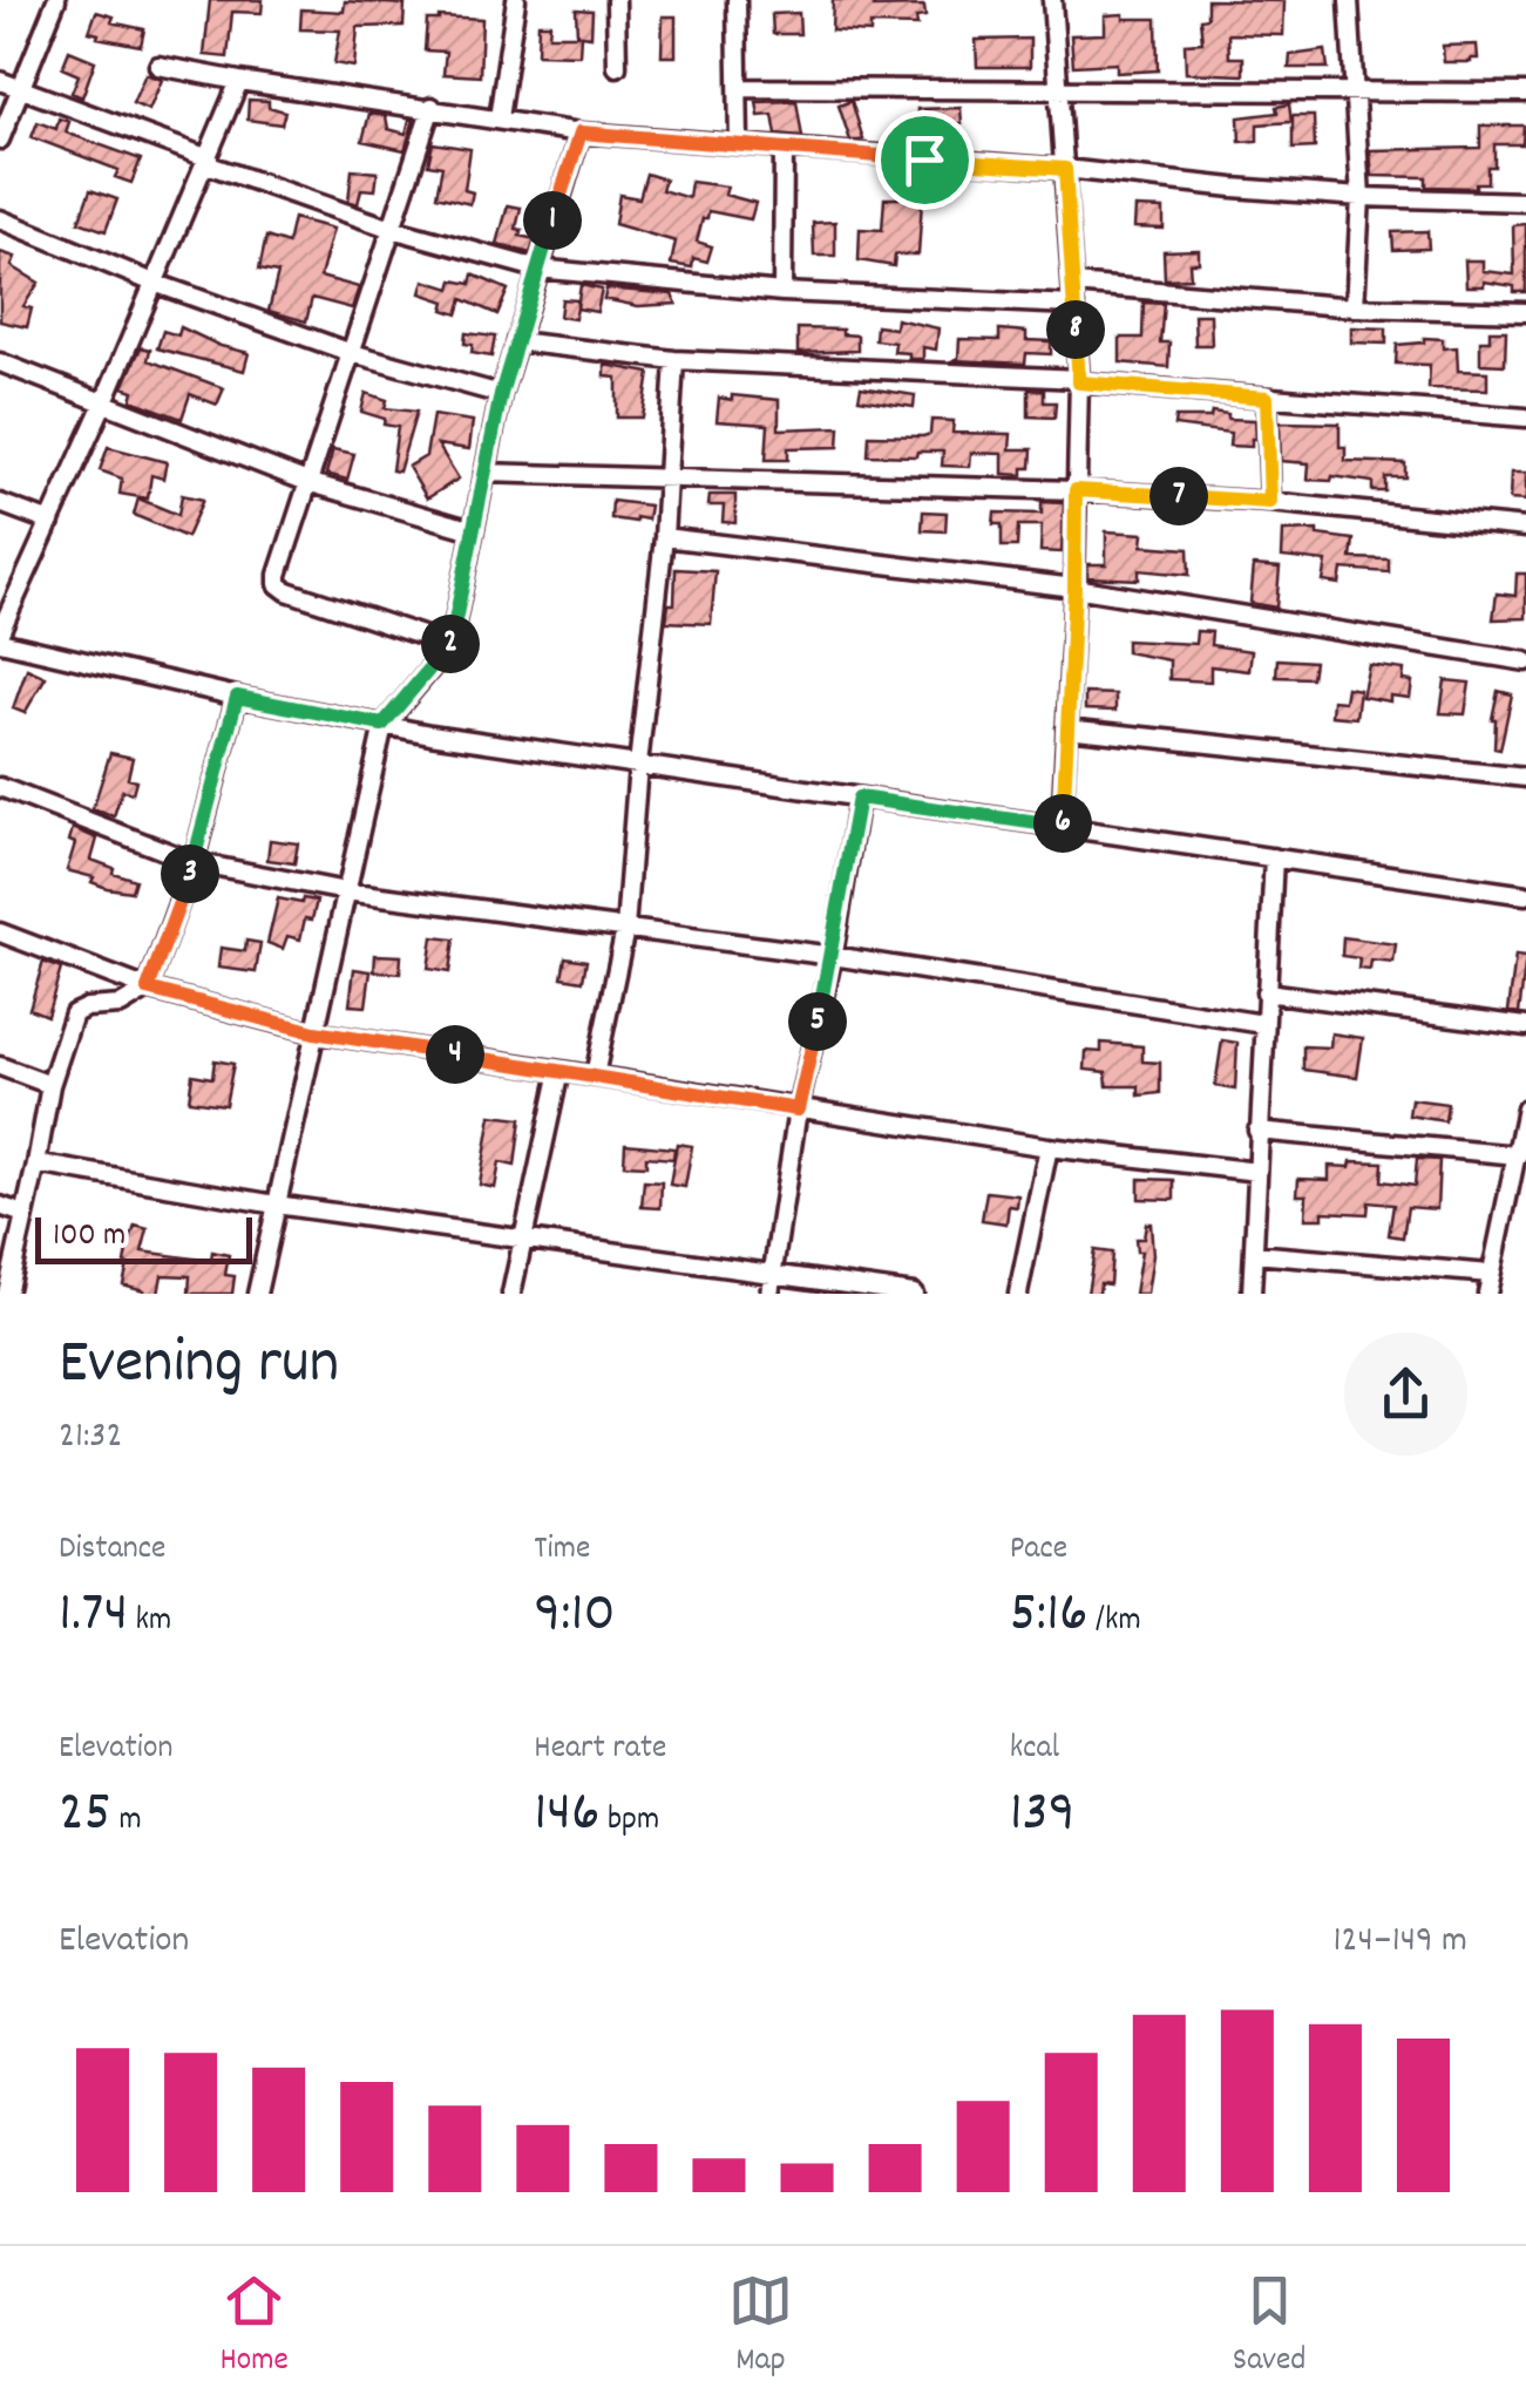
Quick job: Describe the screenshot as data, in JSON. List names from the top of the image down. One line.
{"scale_bar":"100 m","page":{"pins":["1","8","7","2","6","3","5","4"],"scale":"100 m","heading":["Evening run","21:32"],"stats":[["Distance","1.74 km"],["Time","9:10"],["Pace","5:16 /km"],["Elevation","25 m"],["Heart rate","146 bpm"],["kcal","139"]],"chart":["Elevation","124–149 m"],"tabs":["Home","Map","Saved"]}}
